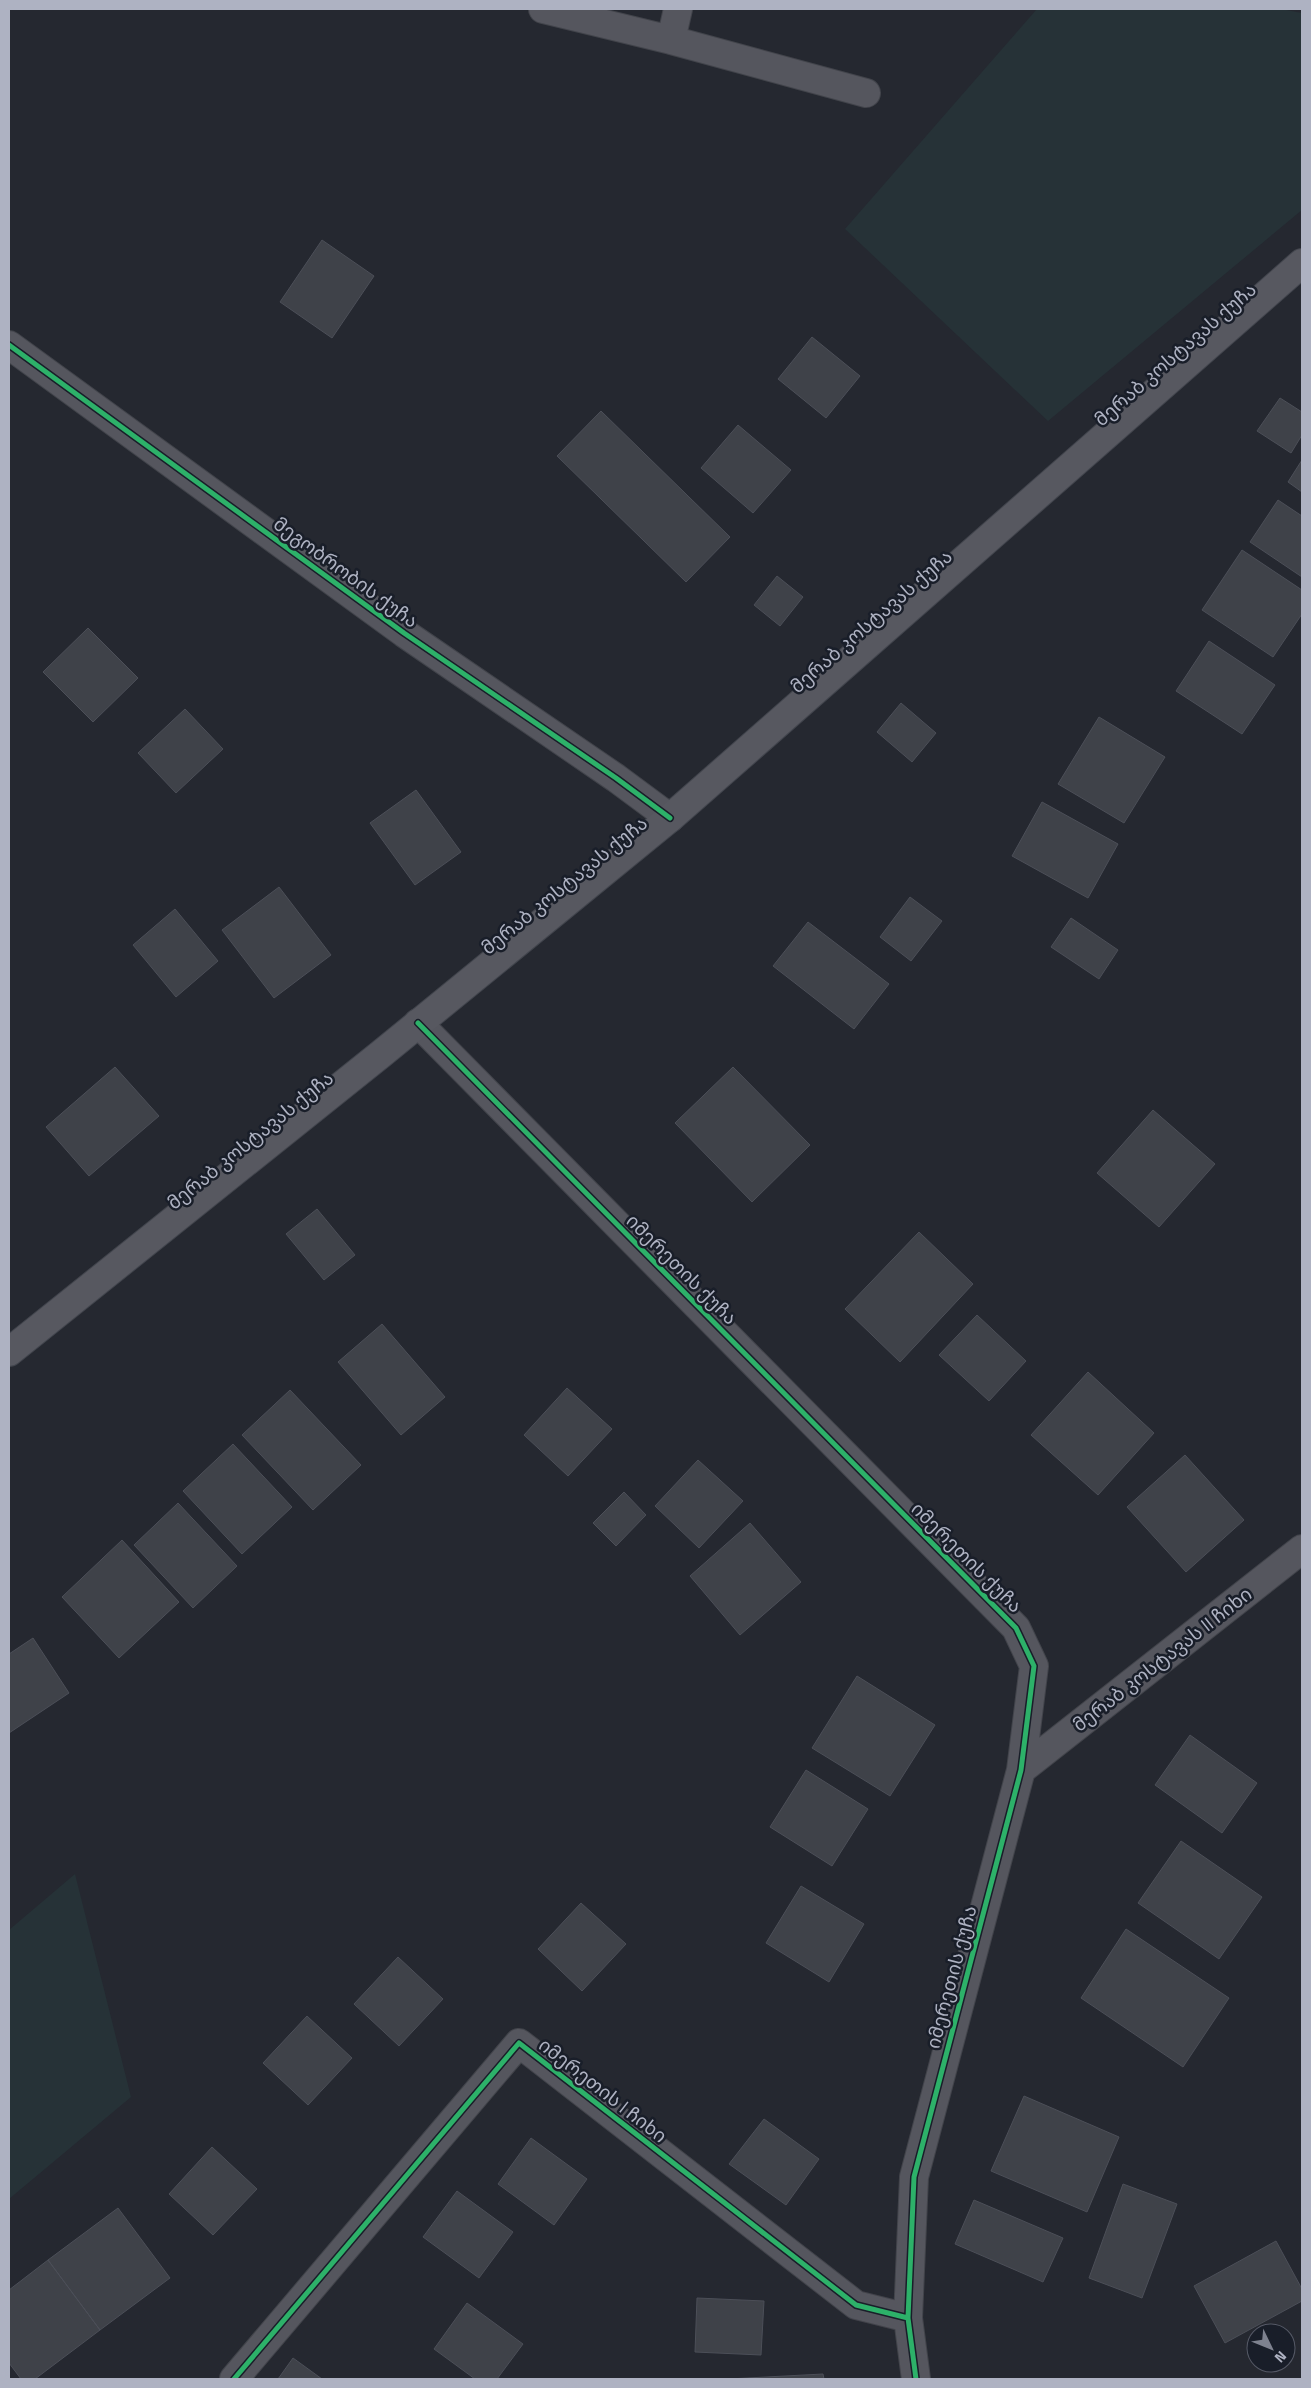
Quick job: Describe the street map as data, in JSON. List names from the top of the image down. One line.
{"streets":{"main road":["მერაბ კოსტავას ქუჩა"],"street":["მეგობრობის ქუჩა","იმერეთის ქუჩა","მერაბ კოსტავას II ჩიხი","იმერეთის I ჩიხი"]},"crossings":[["მერაბ კოსტავას ქუჩა","მეგობრობის ქუჩა"],["მერაბ კოსტავას ქუჩა","იმერეთის ქუჩა"],["იმერეთის ქუჩა","მერაბ კოსტავას II ჩიხი"],["იმერეთის ქუჩა","იმერეთის I ჩიხი"]],"north":"bottom right"}
